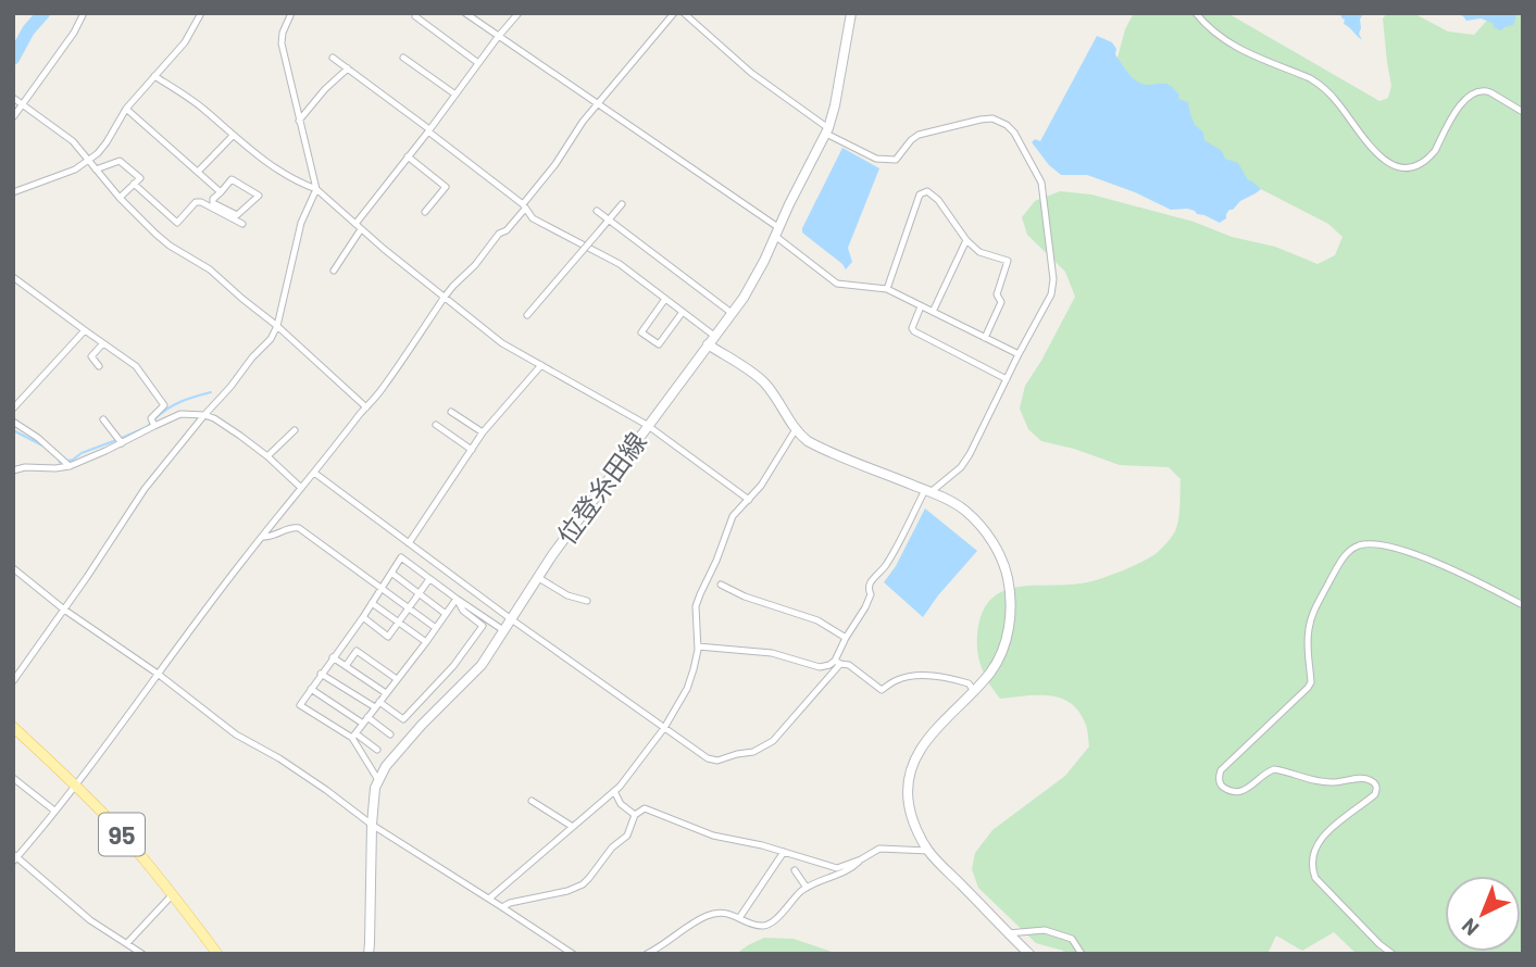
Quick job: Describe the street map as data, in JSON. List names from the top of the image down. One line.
{"streets":{"main road":["位登糸田線","95"]},"north":"bottom left"}
